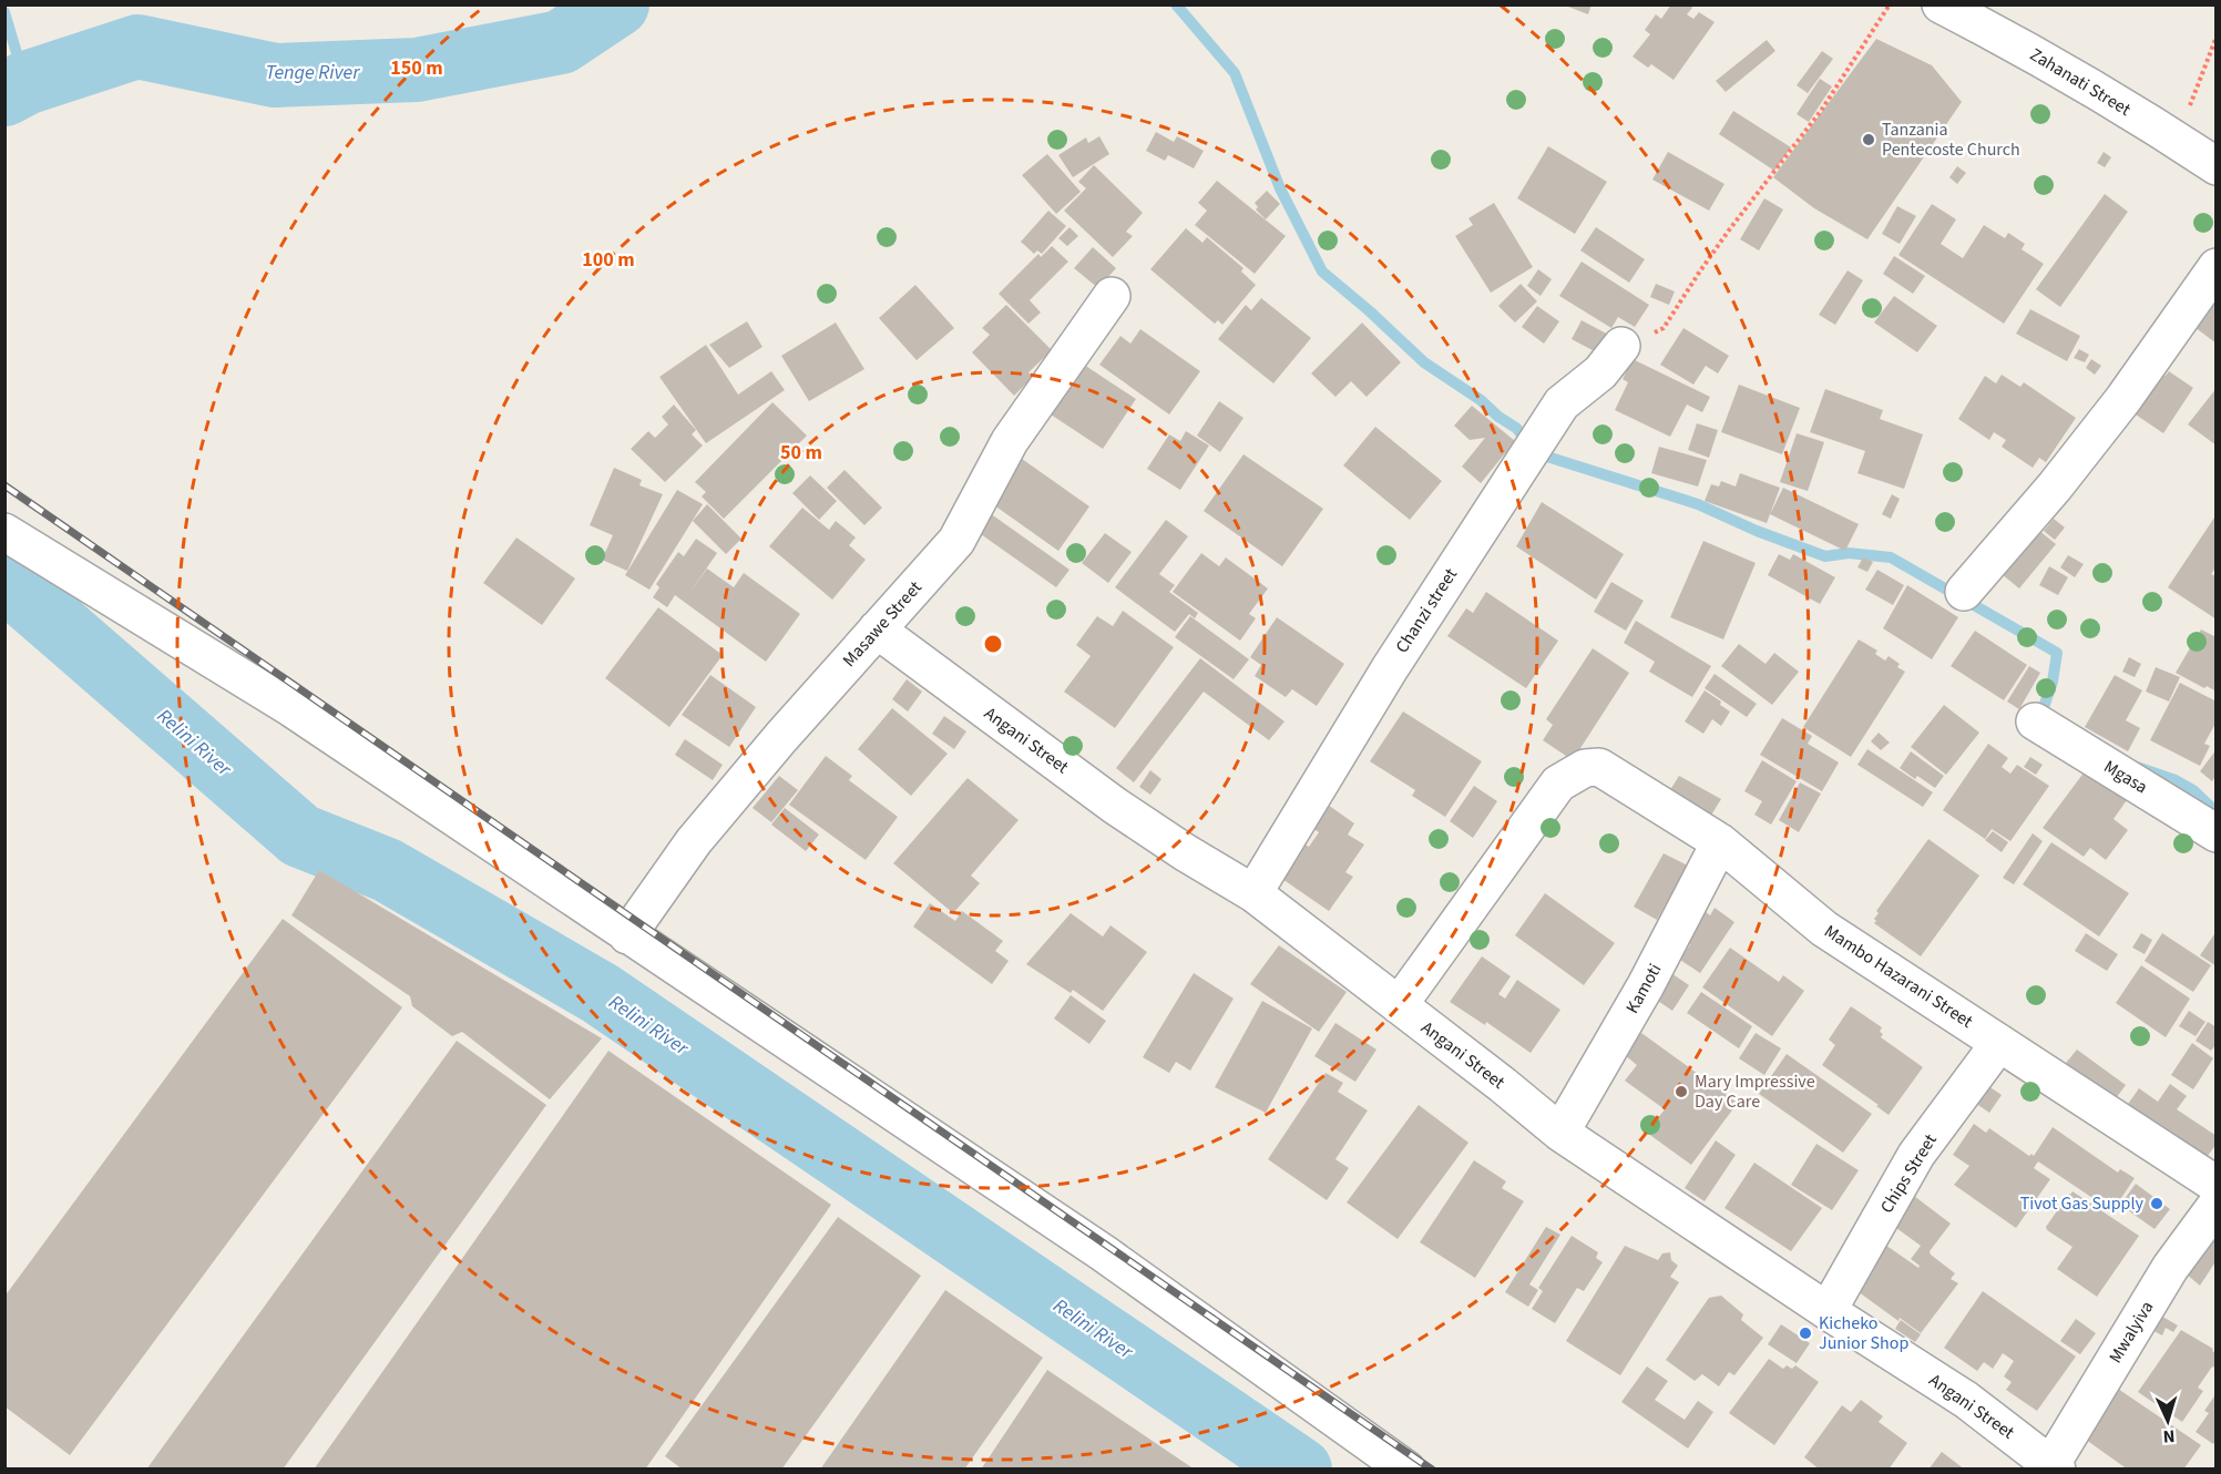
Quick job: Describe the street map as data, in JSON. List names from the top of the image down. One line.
{"streets":{"street":["Zahanati Street","Chanzi street","Masawe Street","Angani Street","Mgasa","Mambo Hazarani Street","Kamoti","Chips Street","Mwalyiva"]},"crossings":[["Chanzi street","Angani Street"],["Masawe Street","Angani Street"],["Angani Street","Mambo Hazarani Street"],["Angani Street","Kamoti"],["Angani Street","Chips Street"],["Angani Street","Mwalyiva"],["Mambo Hazarani Street","Kamoti"],["Mambo Hazarani Street","Chips Street"]],"water":["Tenge River","Relini River"],"places":["Tanzania Pentecoste Church","Mary Impressive Day Care","Tivot Gas Supply","Kicheko Junior Shop"],"north":"bottom","rings":["150 m","100 m","50 m"]}
